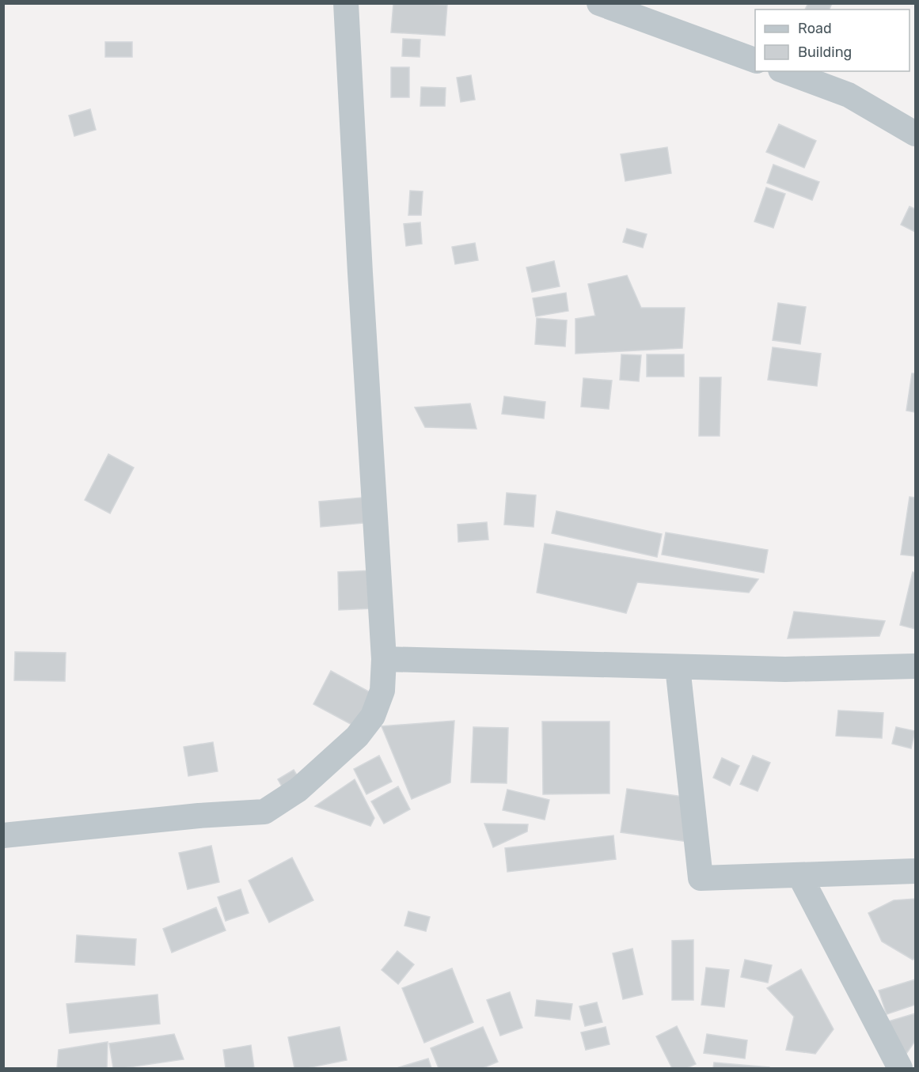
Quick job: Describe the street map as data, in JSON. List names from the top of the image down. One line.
{"legend":["Road","Building"]}
